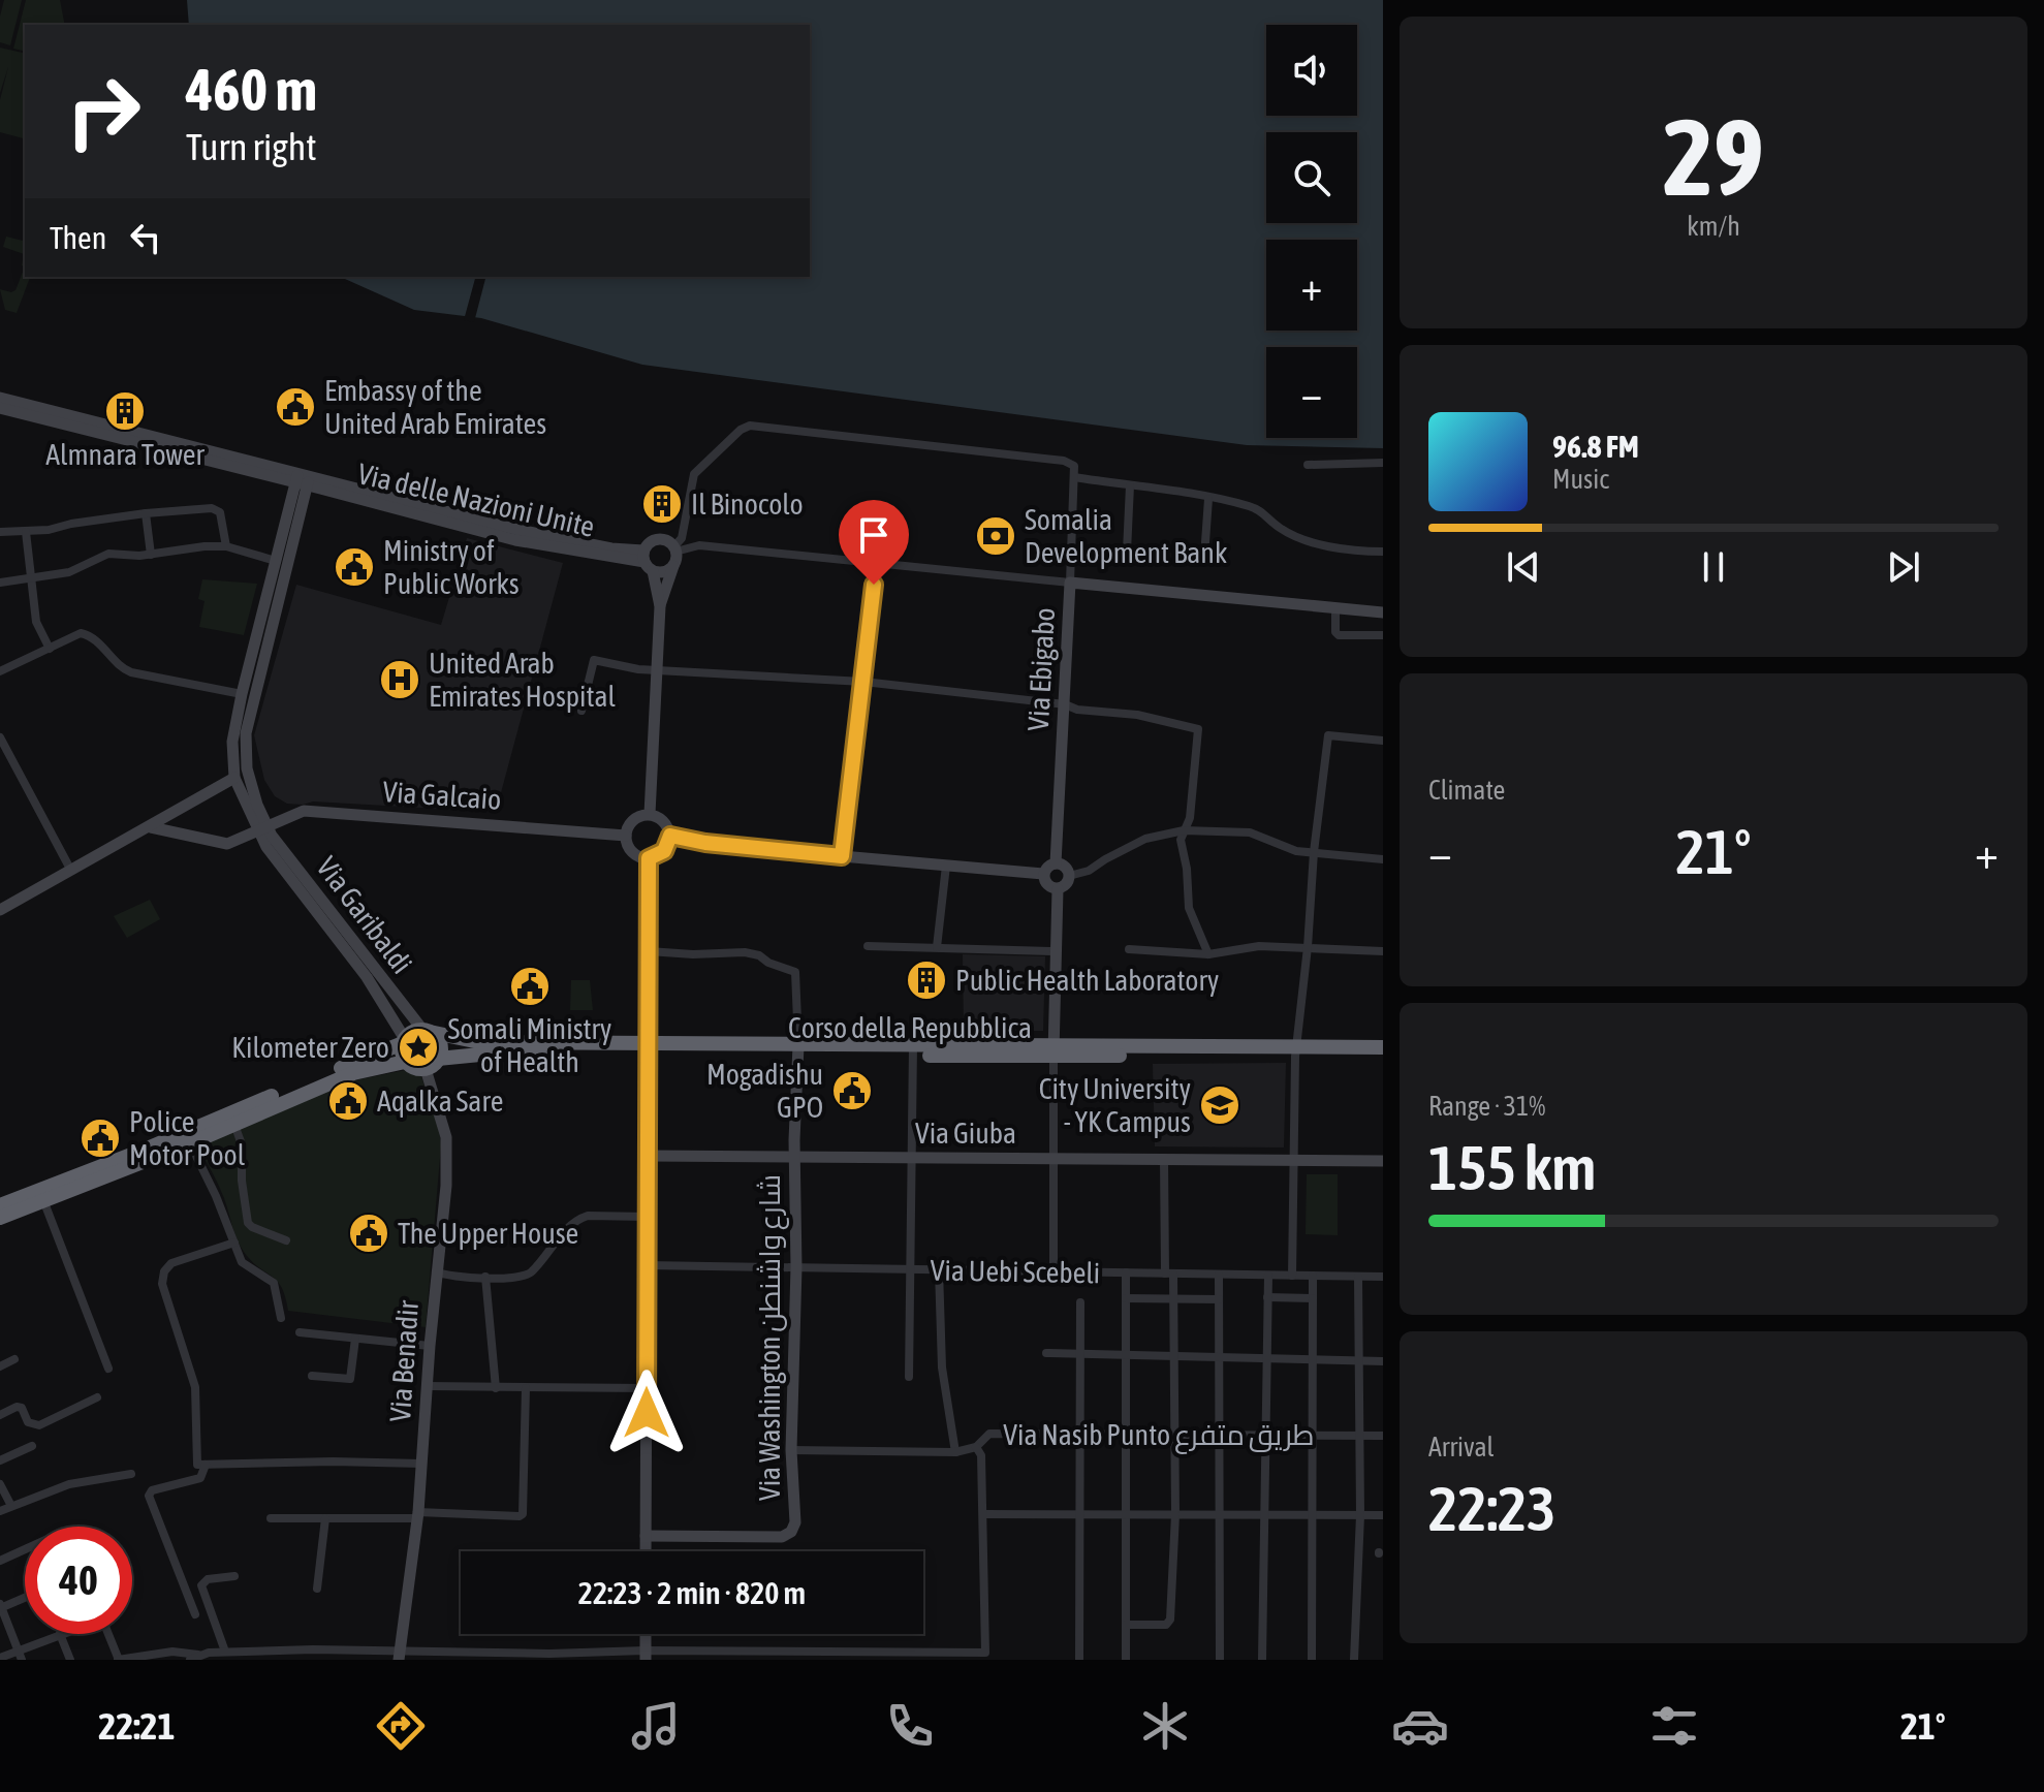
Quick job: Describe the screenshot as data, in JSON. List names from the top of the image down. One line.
{"streets":{"street":["Via delle Nazioni Unite","Via Ebigabo","Via Galcaio","Via Garibaldi","Via Giuba","Via Uebi Scebeli","Via Washington شارع واشنطن","Via Benadir","Via Nasib Punto طريق متفرع"]},"crossings":[["Via Galcaio","Via Garibaldi"],["Via Garibaldi","Via Benadir"],["Via Giuba","Via Washington شارع واشنطن"],["Via Uebi Scebeli","Via Washington شارع واشنطن"],["Via Washington شارع واشنطن","Via Nasib Punto طريق متفرع"]],"places":{"public building":["Embassy of the United Arab Emirates","Ministry of Public Works","Somali Ministry of Health","Mogadishu GPO","Aqalka Sare","Police Motor Pool","The Upper House"],"building":["Almnara Tower","Il Binocolo","Public Health Laboratory"],"bank":["Somalia Development Bank"],"hospital":["United Arab Emirates Hospital"],"place":["Kilometer Zero"],"school or university":["City University - YK Campus"]},"page":{"tile":[["29","km/h"],"Climate",["Range · 31%","155 km"],["Arrival","22:23"]],"map_buttons":["+","−"],"turn":["460 m","Turn right"],"then":"Then","song":["96.8 FM","Music"],"heat":["−","21°","+"],"limit":"40","trip":"22:23 · 2 min · 820 m","tabs":["22:21","21°"]}}
